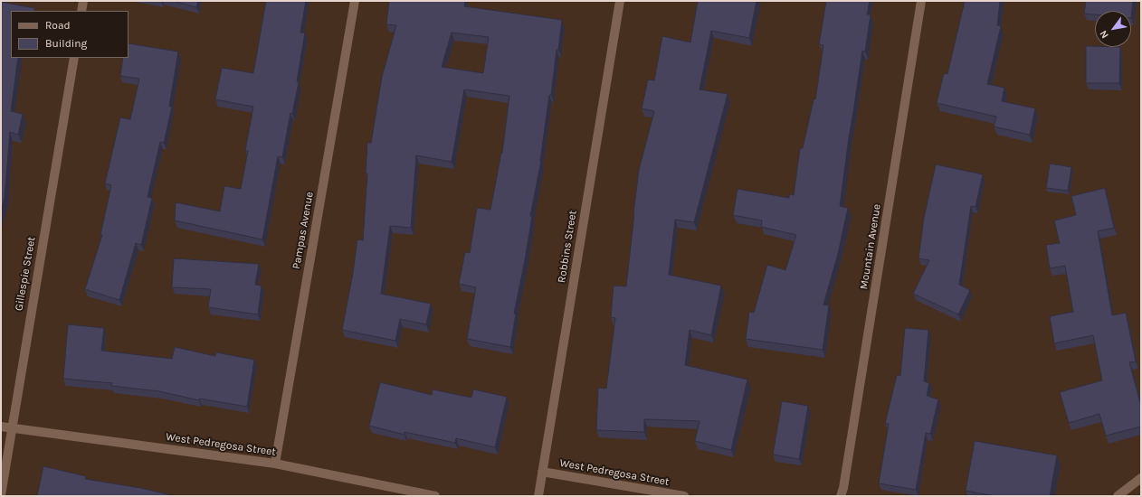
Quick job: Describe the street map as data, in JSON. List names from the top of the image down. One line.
{"streets":{"street":["Pampas Avenue","Robbins Street","Mountain Avenue","Gillespie Street","West Pedregosa Street"]},"crossings":[["Pampas Avenue","West Pedregosa Street"],["Robbins Street","West Pedregosa Street"],["Gillespie Street","West Pedregosa Street"]],"legend":["Road","Building"],"north":"bottom left"}
